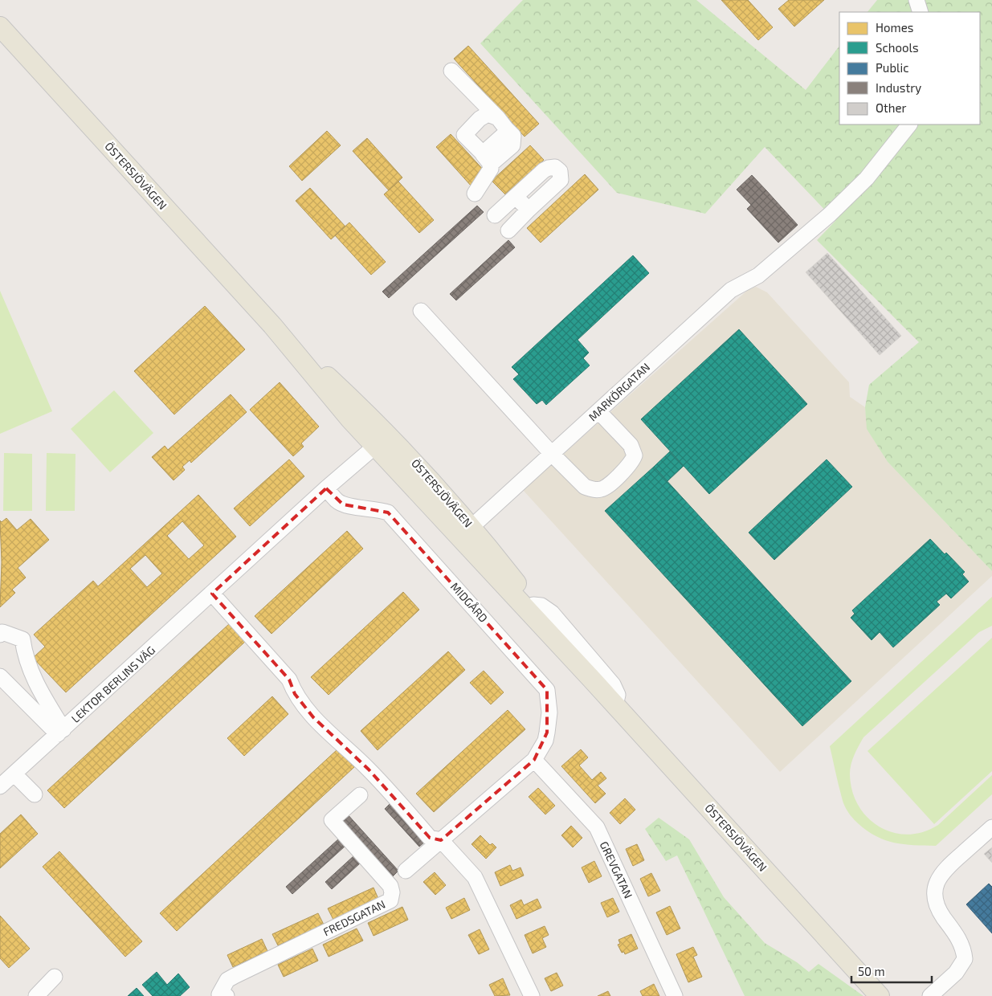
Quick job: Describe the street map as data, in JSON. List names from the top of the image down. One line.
{"streets":{"main road":["ÖSTERSJÖVÄGEN"],"street":["MARKÖRGATAN","MIDGÅRD","LEKTOR BERLINS VÄG","GREVGATAN","FREDSGATAN"]},"crossings":[["ÖSTERSJÖVÄGEN","MARKÖRGATAN"],["ÖSTERSJÖVÄGEN","LEKTOR BERLINS VÄG"],["MIDGÅRD","LEKTOR BERLINS VÄG"],["MIDGÅRD","GREVGATAN"]],"legend":["Homes","Schools","Public","Industry","Other"],"scale_bar":"50 m"}
